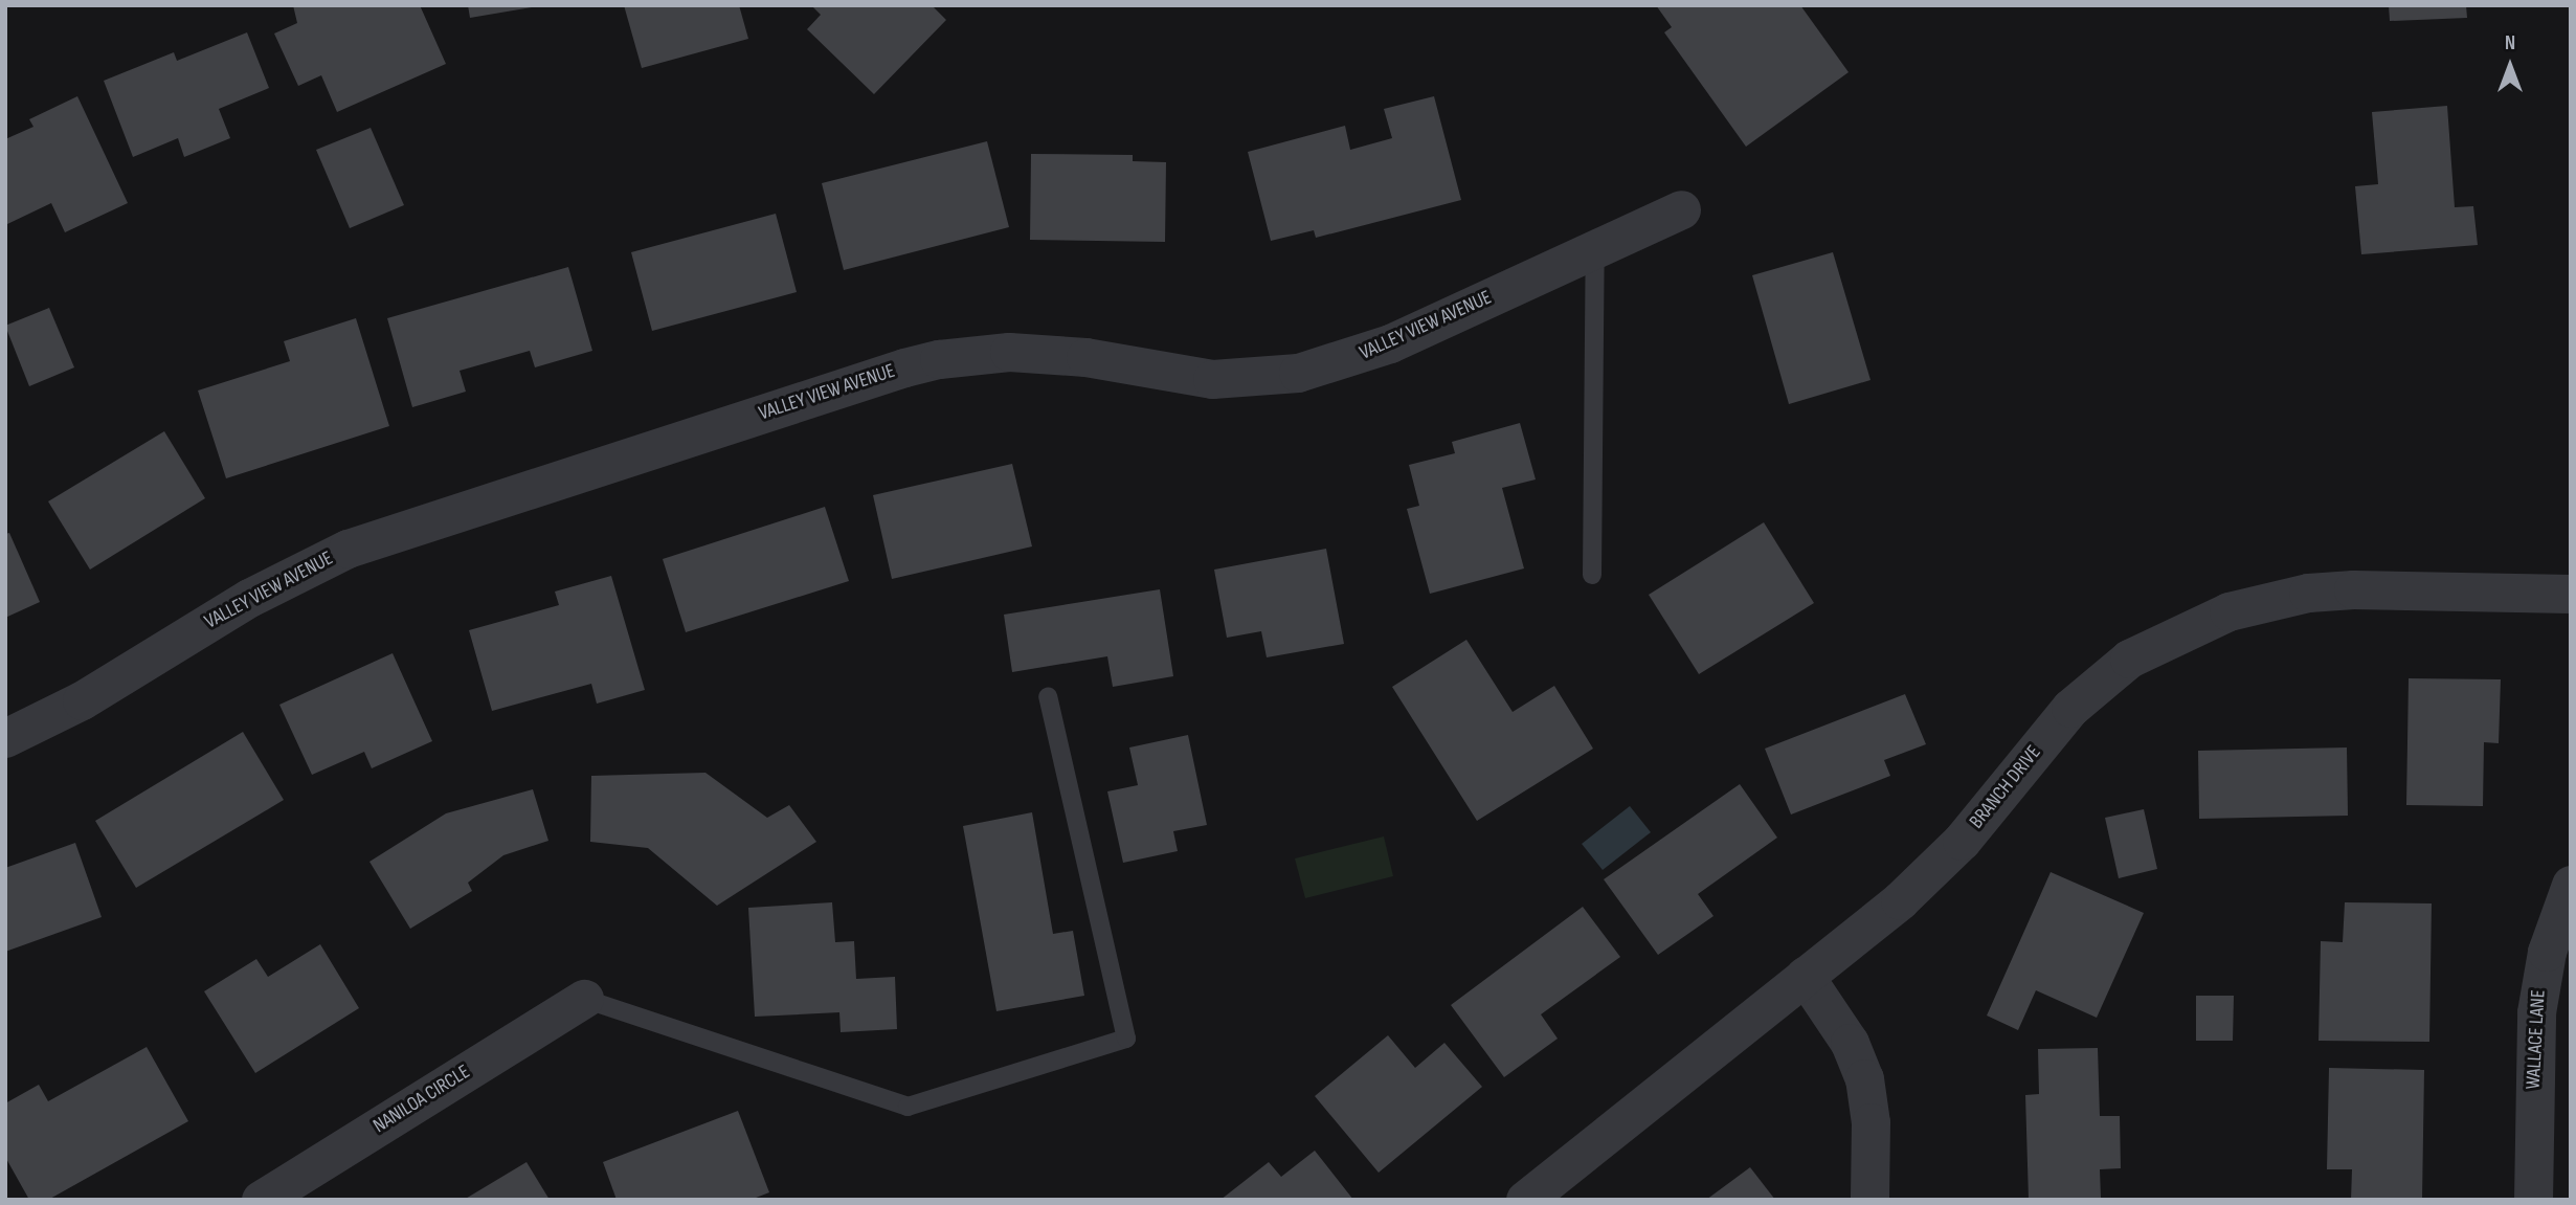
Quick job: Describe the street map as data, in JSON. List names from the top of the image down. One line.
{"streets":{"street":["VALLEY VIEW AVENUE","BRANCH DRIVE","WALLACE LANE","NANILOA CIRCLE"]},"north":"top"}
